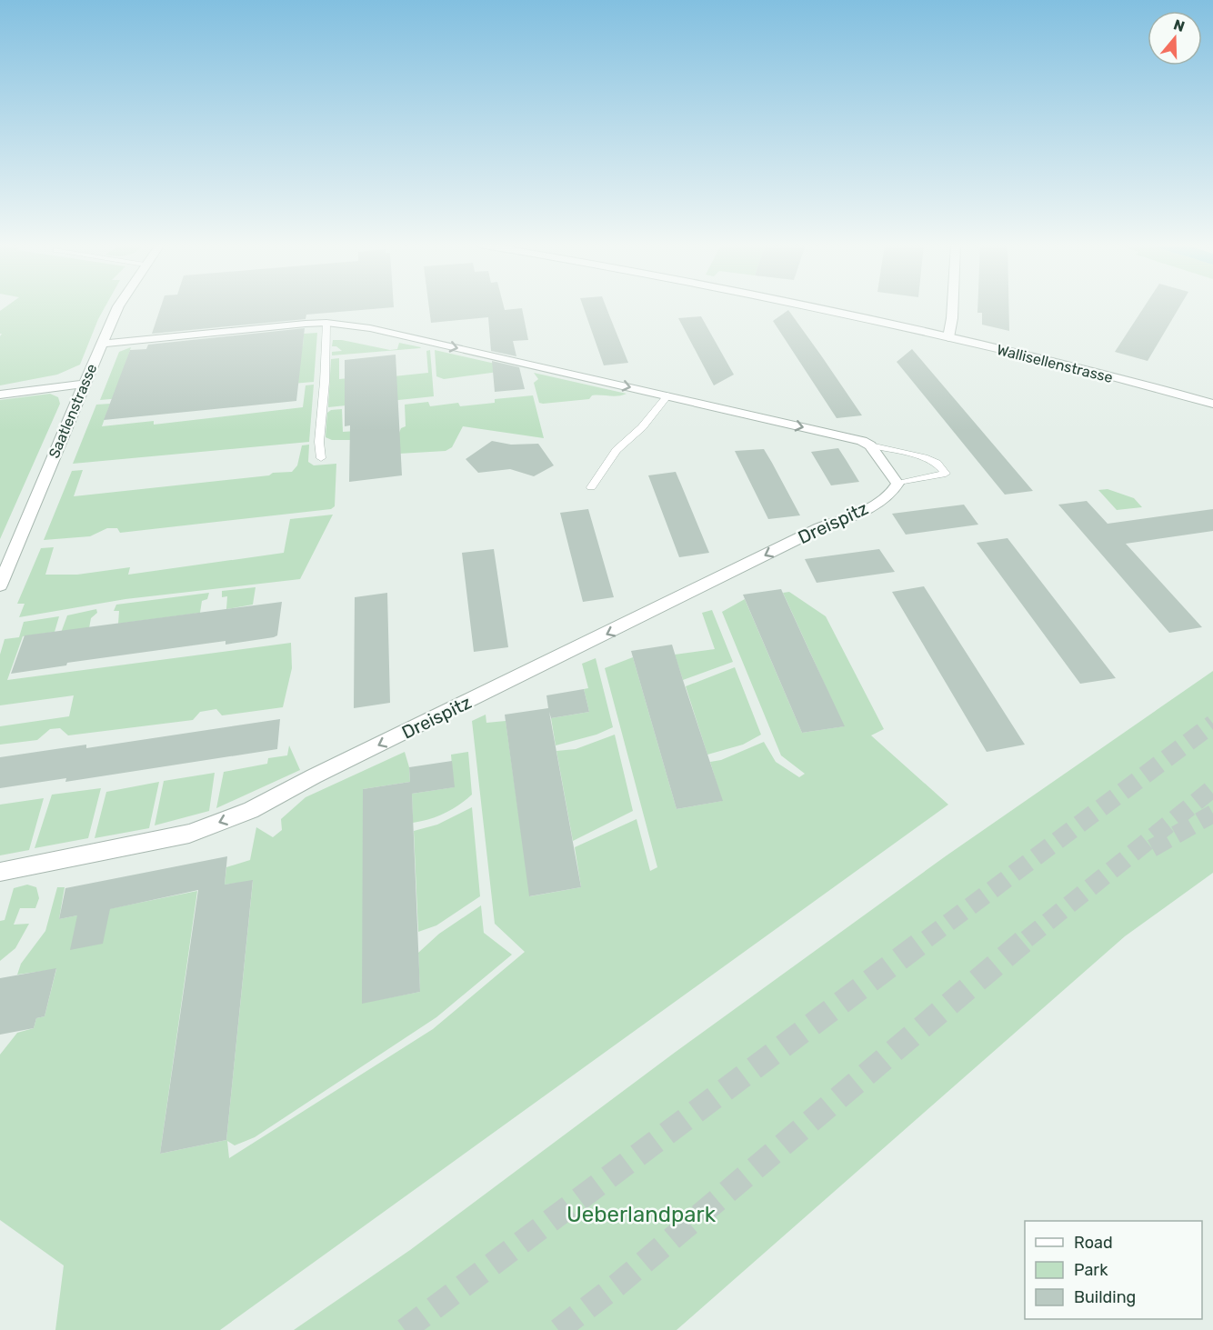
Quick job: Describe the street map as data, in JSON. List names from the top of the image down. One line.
{"streets":{"street":["Wallisellenstrasse","Saatlenstrasse","Dreispitz"]},"one_way":["Dreispitz"],"parks":["Ueberlandpark"],"legend":["Road","Park","Building"],"north":"top"}
